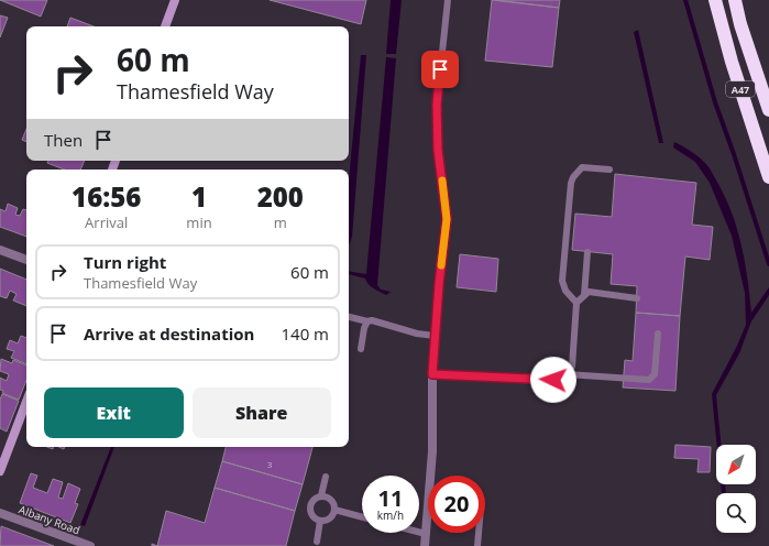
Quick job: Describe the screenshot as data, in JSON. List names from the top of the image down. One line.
{"streets":{"highway":["A47"],"street":["Albany Road"]},"house_numbers":["3"],"north":"bottom left","page":{"turn":["60 m","Thamesfield Way"],"then":"Then","eta":["16:56","Arrival","1","min","200","m"],"list":[{"name":"Turn right","note":"Thamesfield Way","value":"60 m"},{"name":"Arrive at destination","value":"140 m"}],"buttons":["Exit","Share"],"speed":"11 km/h","limit":"20"}}
